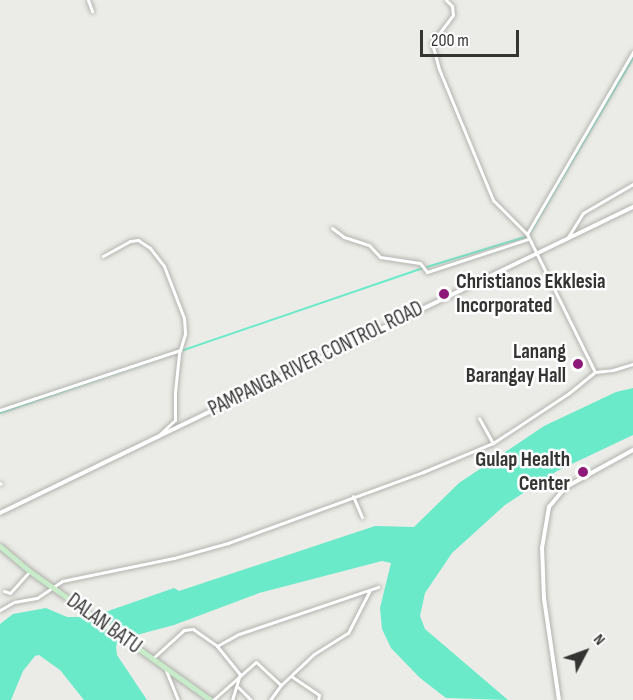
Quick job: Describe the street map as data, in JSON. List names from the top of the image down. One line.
{"streets":{"main road":["PAMPANGA RIVER CONTROL ROAD","DALAN BATU"]},"places":["Christianos Ekklesia Incorporated","Lanang Barangay Hall","Gulap Health Center"],"scale_bar":"200 m","north":"top right"}
